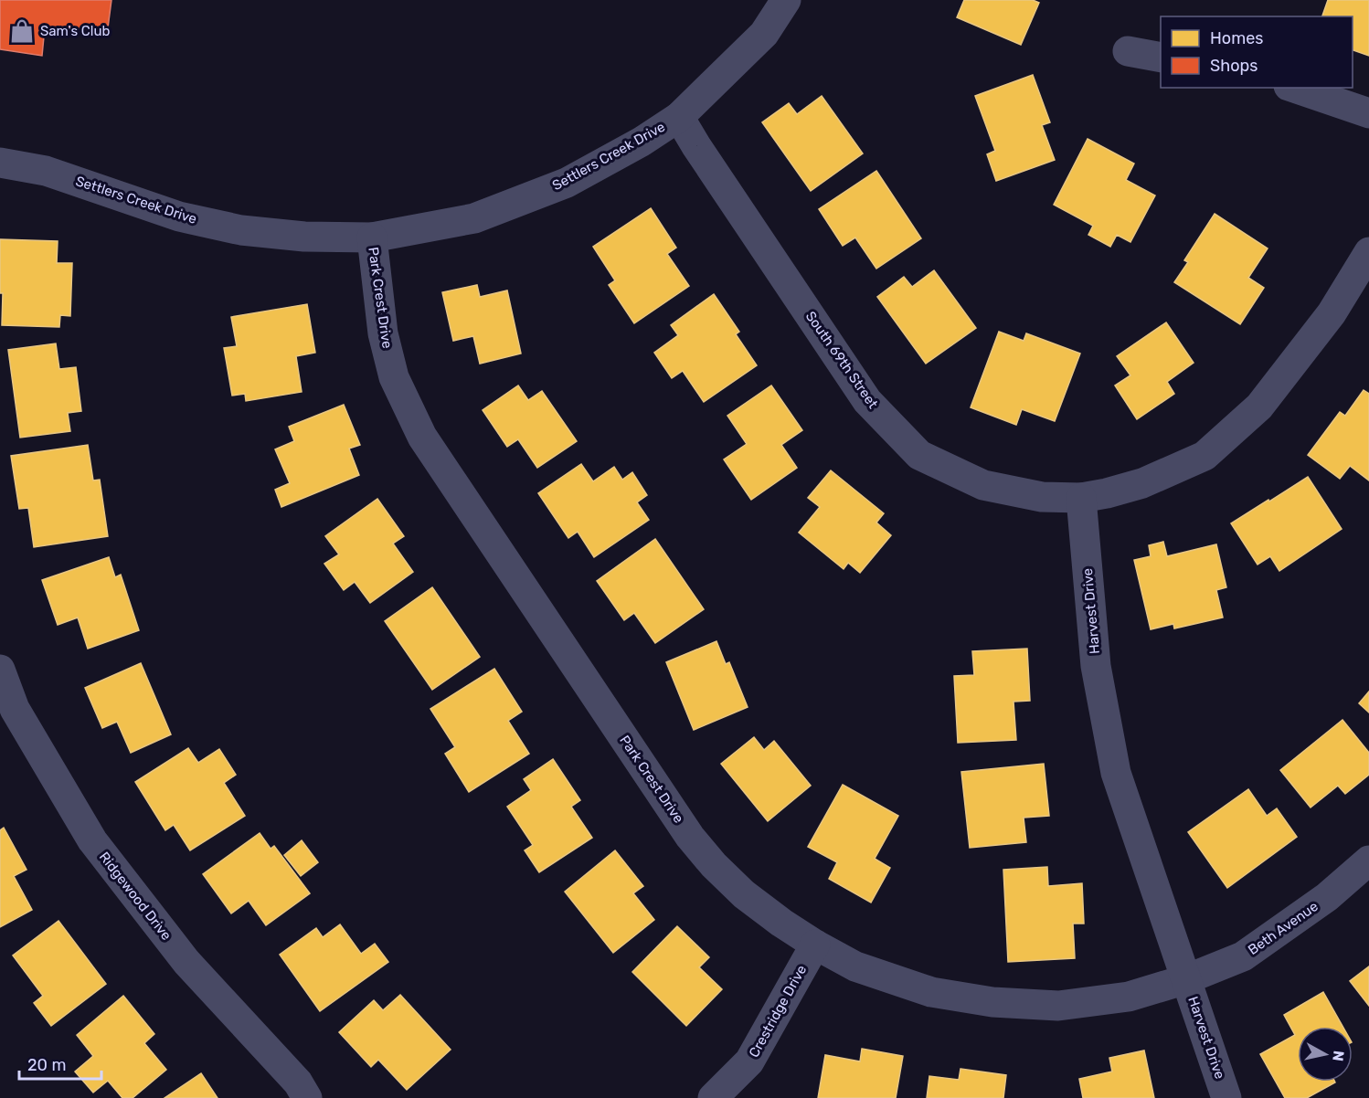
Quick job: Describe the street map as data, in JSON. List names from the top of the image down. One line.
{"streets":{"street":["Settlers Creek Drive","Park Crest Drive","South 69th Street","Harvest Drive","Ridgewood Drive","Beth Avenue","Crestridge Drive"]},"crossings":[["Settlers Creek Drive","Park Crest Drive"],["Settlers Creek Drive","South 69th Street"],["Park Crest Drive","Harvest Drive"],["Park Crest Drive","Beth Avenue"],["Park Crest Drive","Crestridge Drive"],["South 69th Street","Harvest Drive"],["Harvest Drive","Beth Avenue"]],"places":{"shop":["Sam's Club"]},"legend":["Homes","Shops"],"scale_bar":"20 m","north":"right"}
